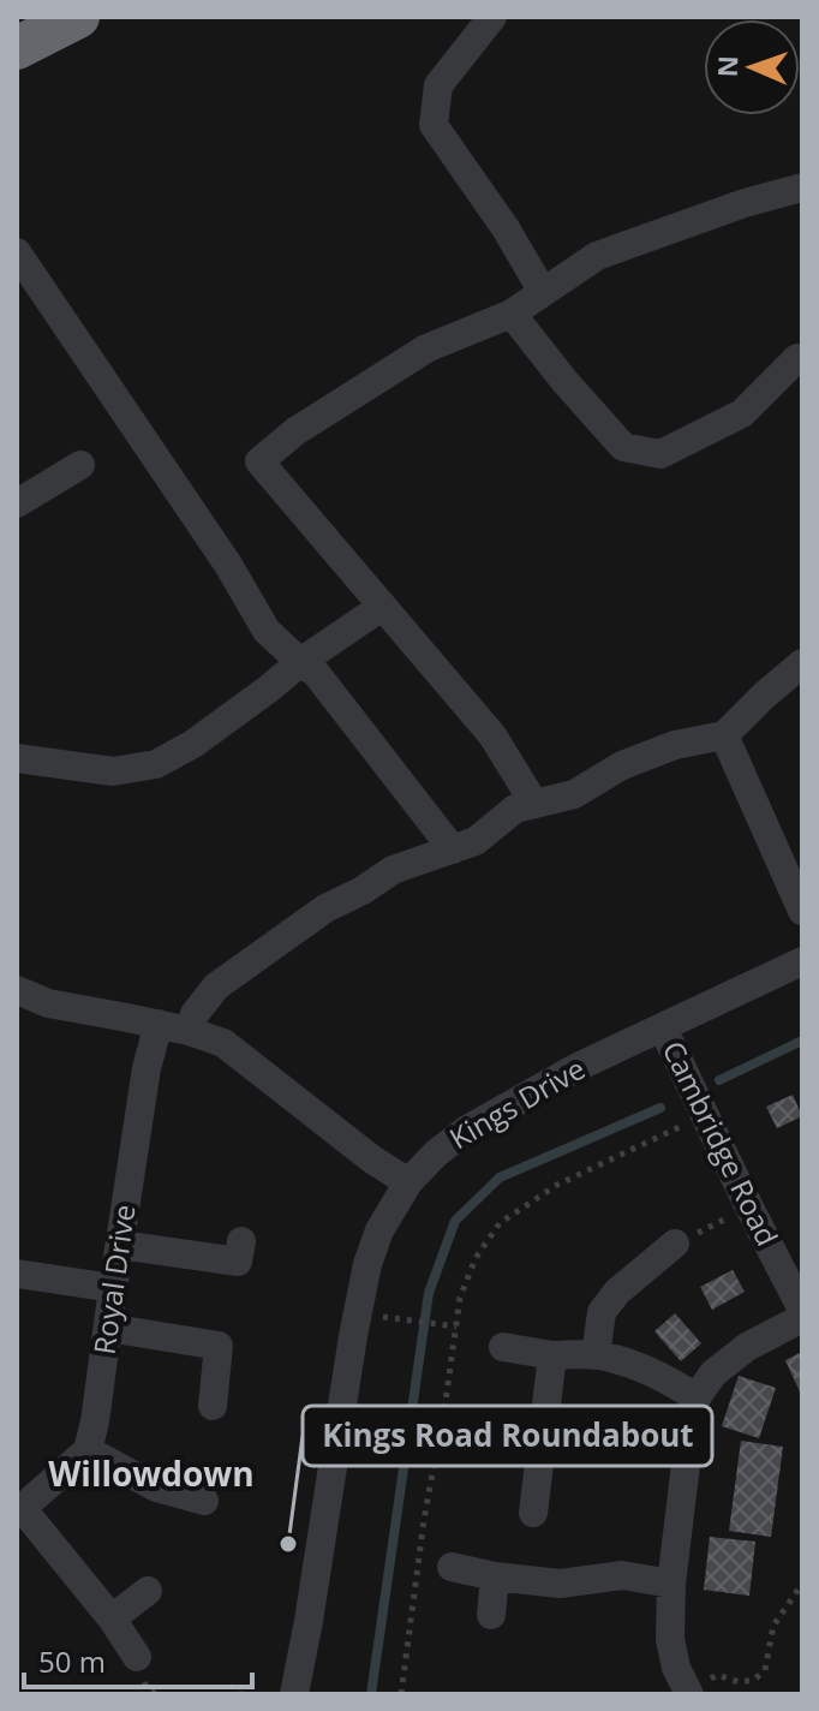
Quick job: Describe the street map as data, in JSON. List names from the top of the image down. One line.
{"streets":{"street":["Kings Drive","Cambridge Road","Royal Drive"]},"crossings":[["Kings Drive","Cambridge Road"]],"districts":["Willowdown"],"places":["Kings Road Roundabout"],"scale_bar":"50 m","north":"left"}
